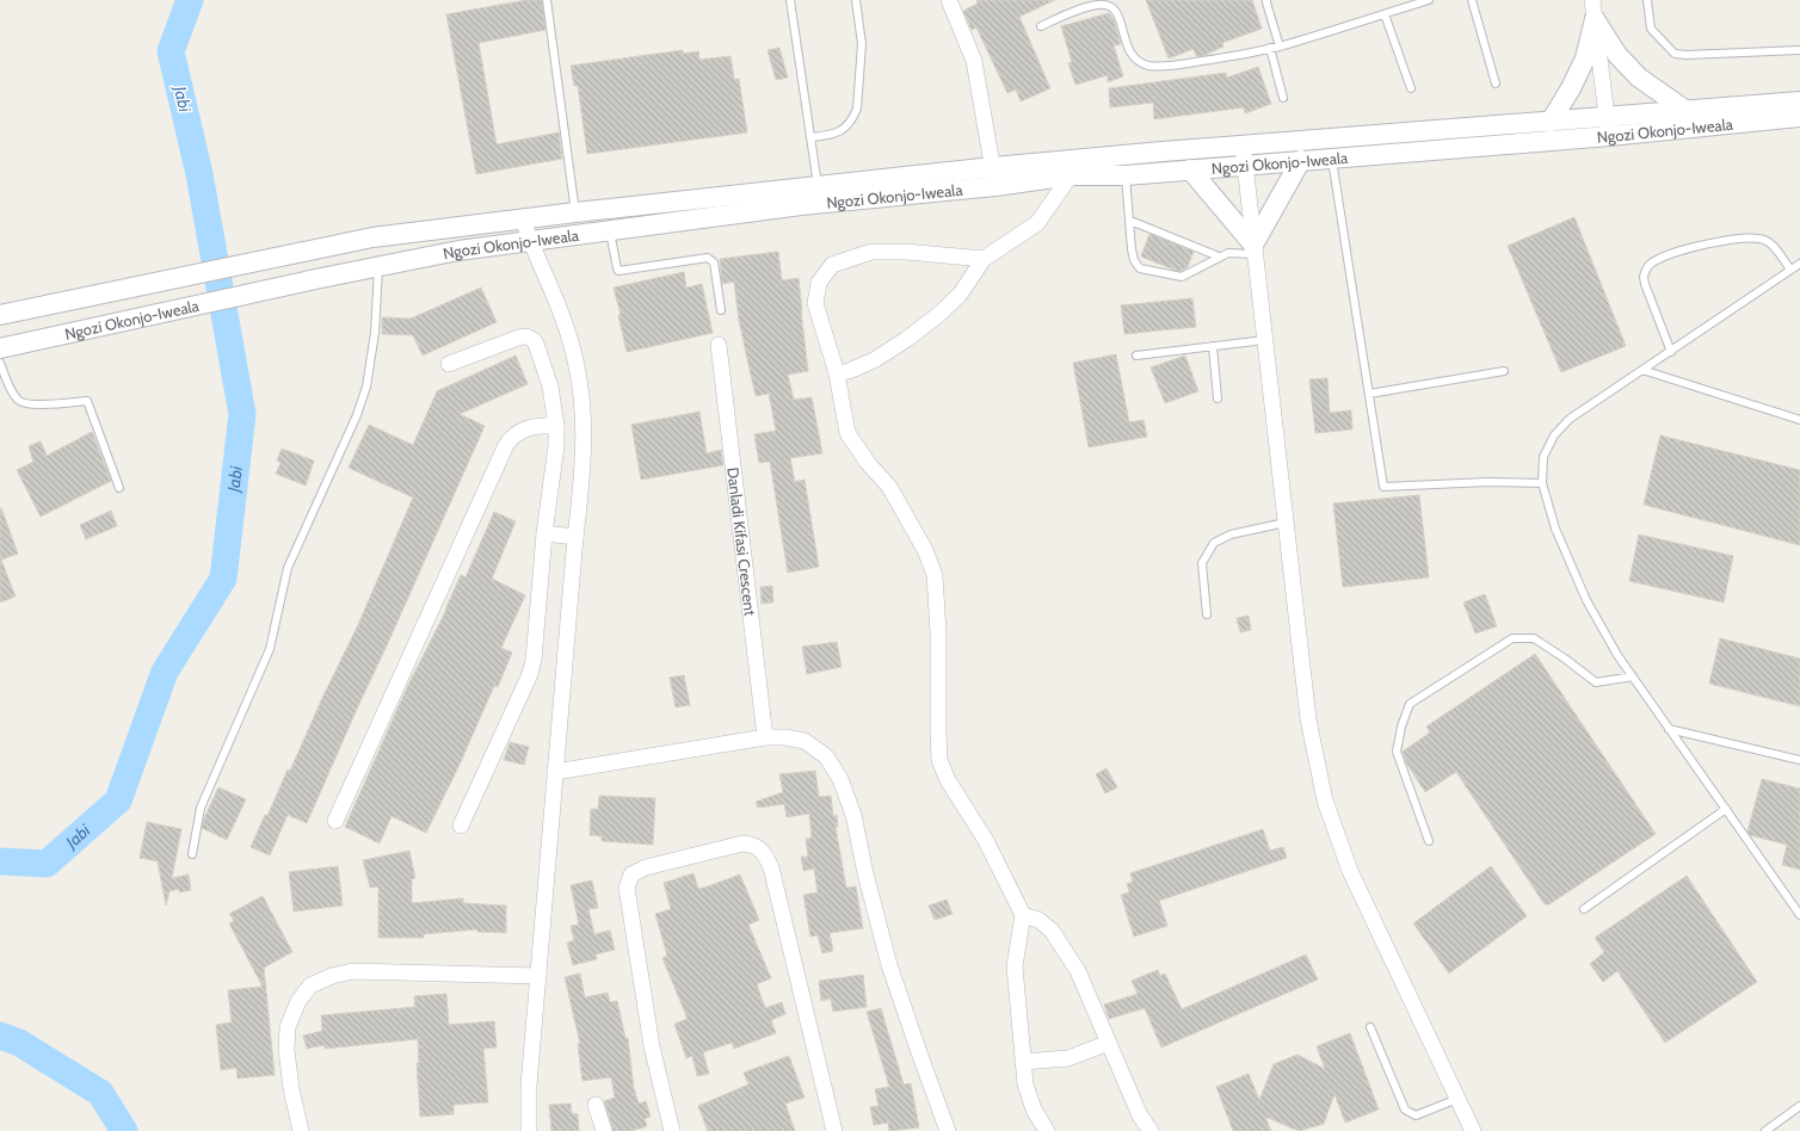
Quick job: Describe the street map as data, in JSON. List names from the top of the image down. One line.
{"streets":{"street":["Ngozi Okonjo-Iweala","Danladi Kifasi Crescent"]},"water":["Jabi"]}
